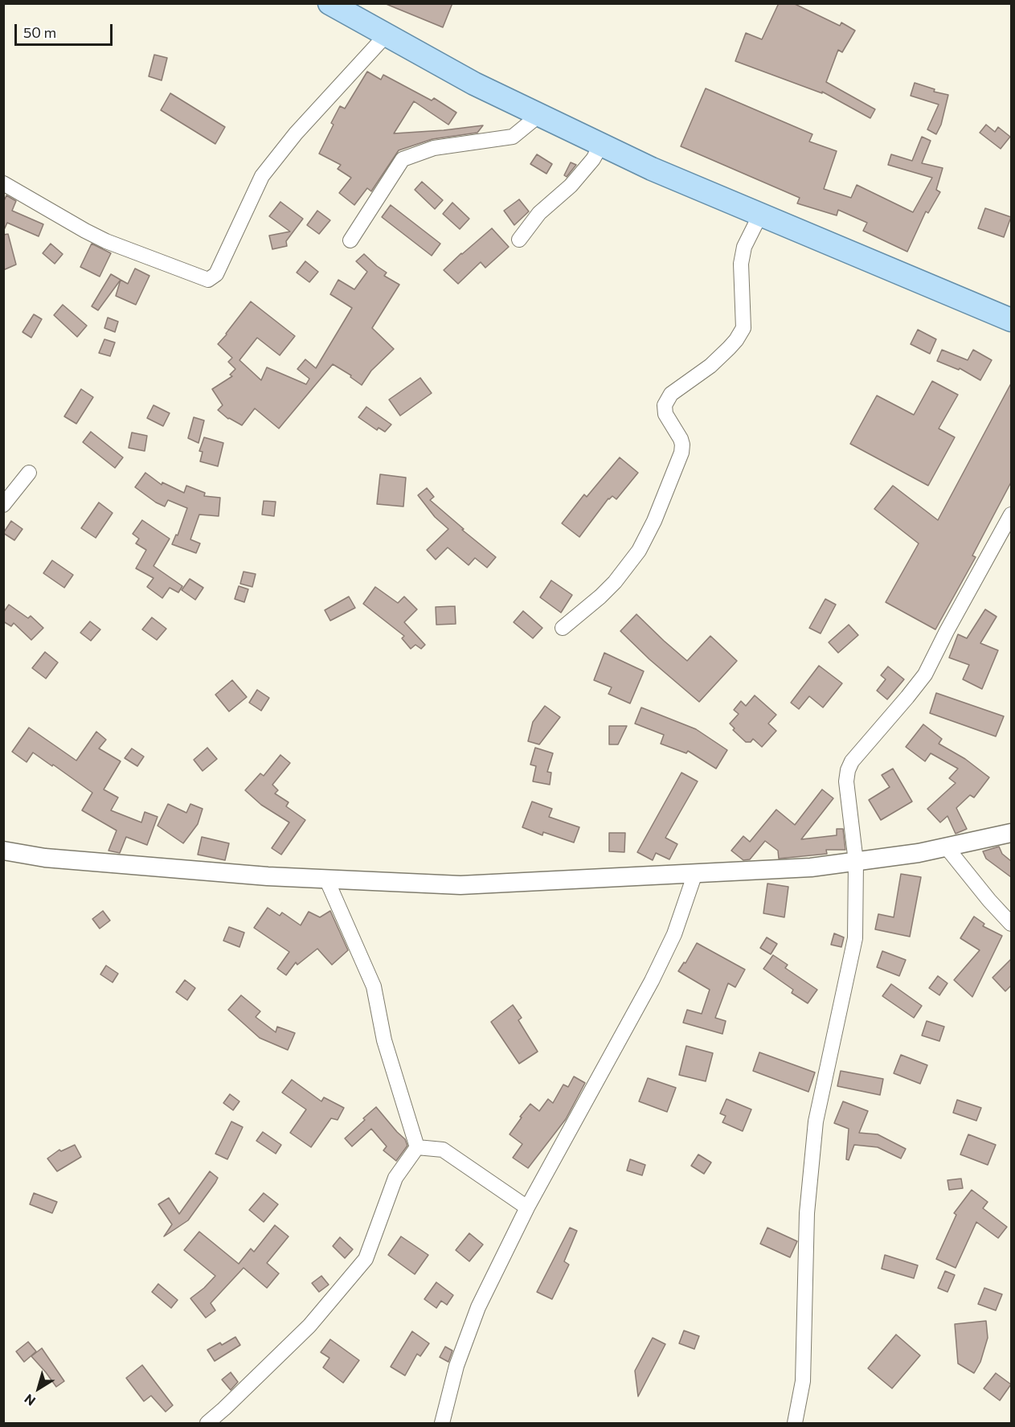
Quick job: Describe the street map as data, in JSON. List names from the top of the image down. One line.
{"scale_bar":"50 m","north":"bottom left"}
